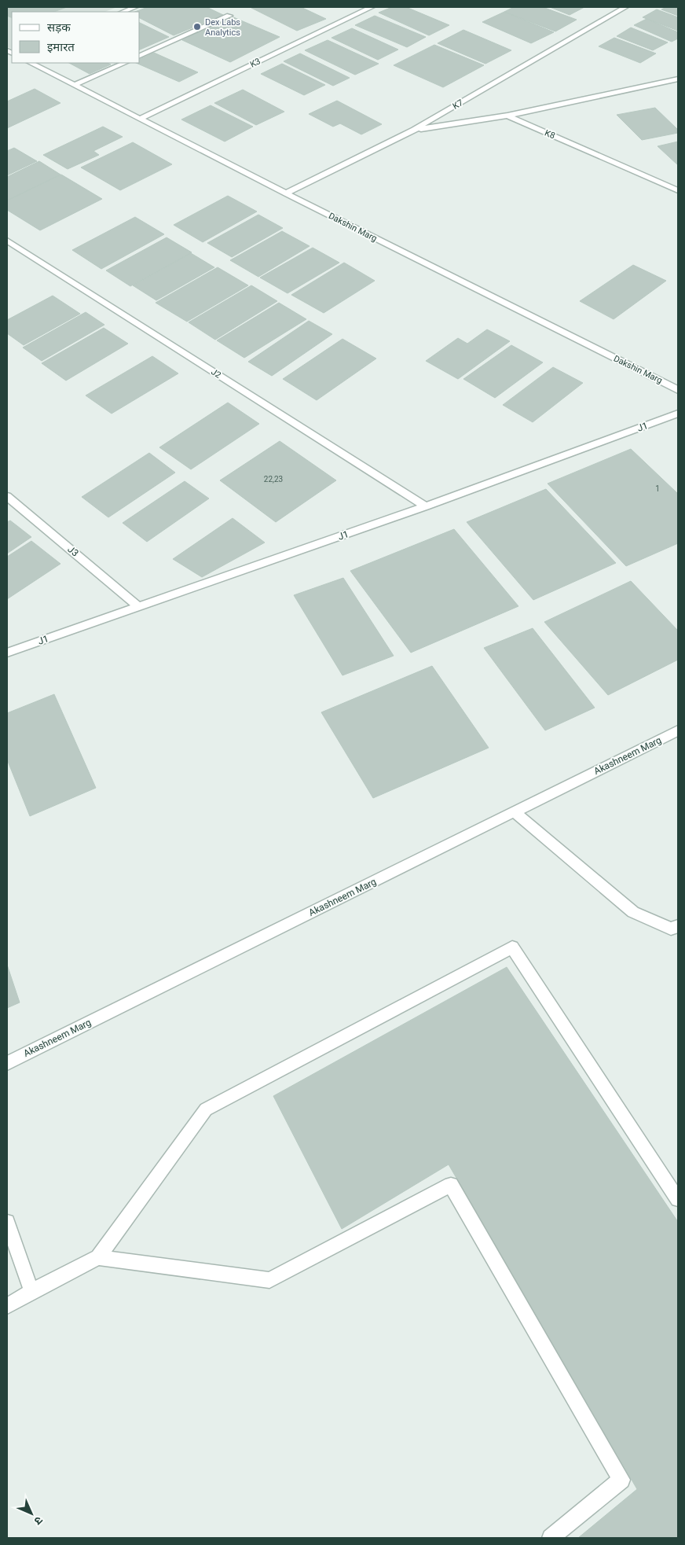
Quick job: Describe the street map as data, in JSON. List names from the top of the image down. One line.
{"streets":{"street":["K3","K7","K8","Dakshin Marg","J2","J1","J3","Akashneem Marg"]},"crossings":[["K3","Dakshin Marg"],["K7","Dakshin Marg"],["J2","J1"],["J1","J3"]],"places":["Dex Labs Analytics"],"house_numbers":["22,23","1"],"legend":["सड़क","इमारत"],"north":"bottom right"}
